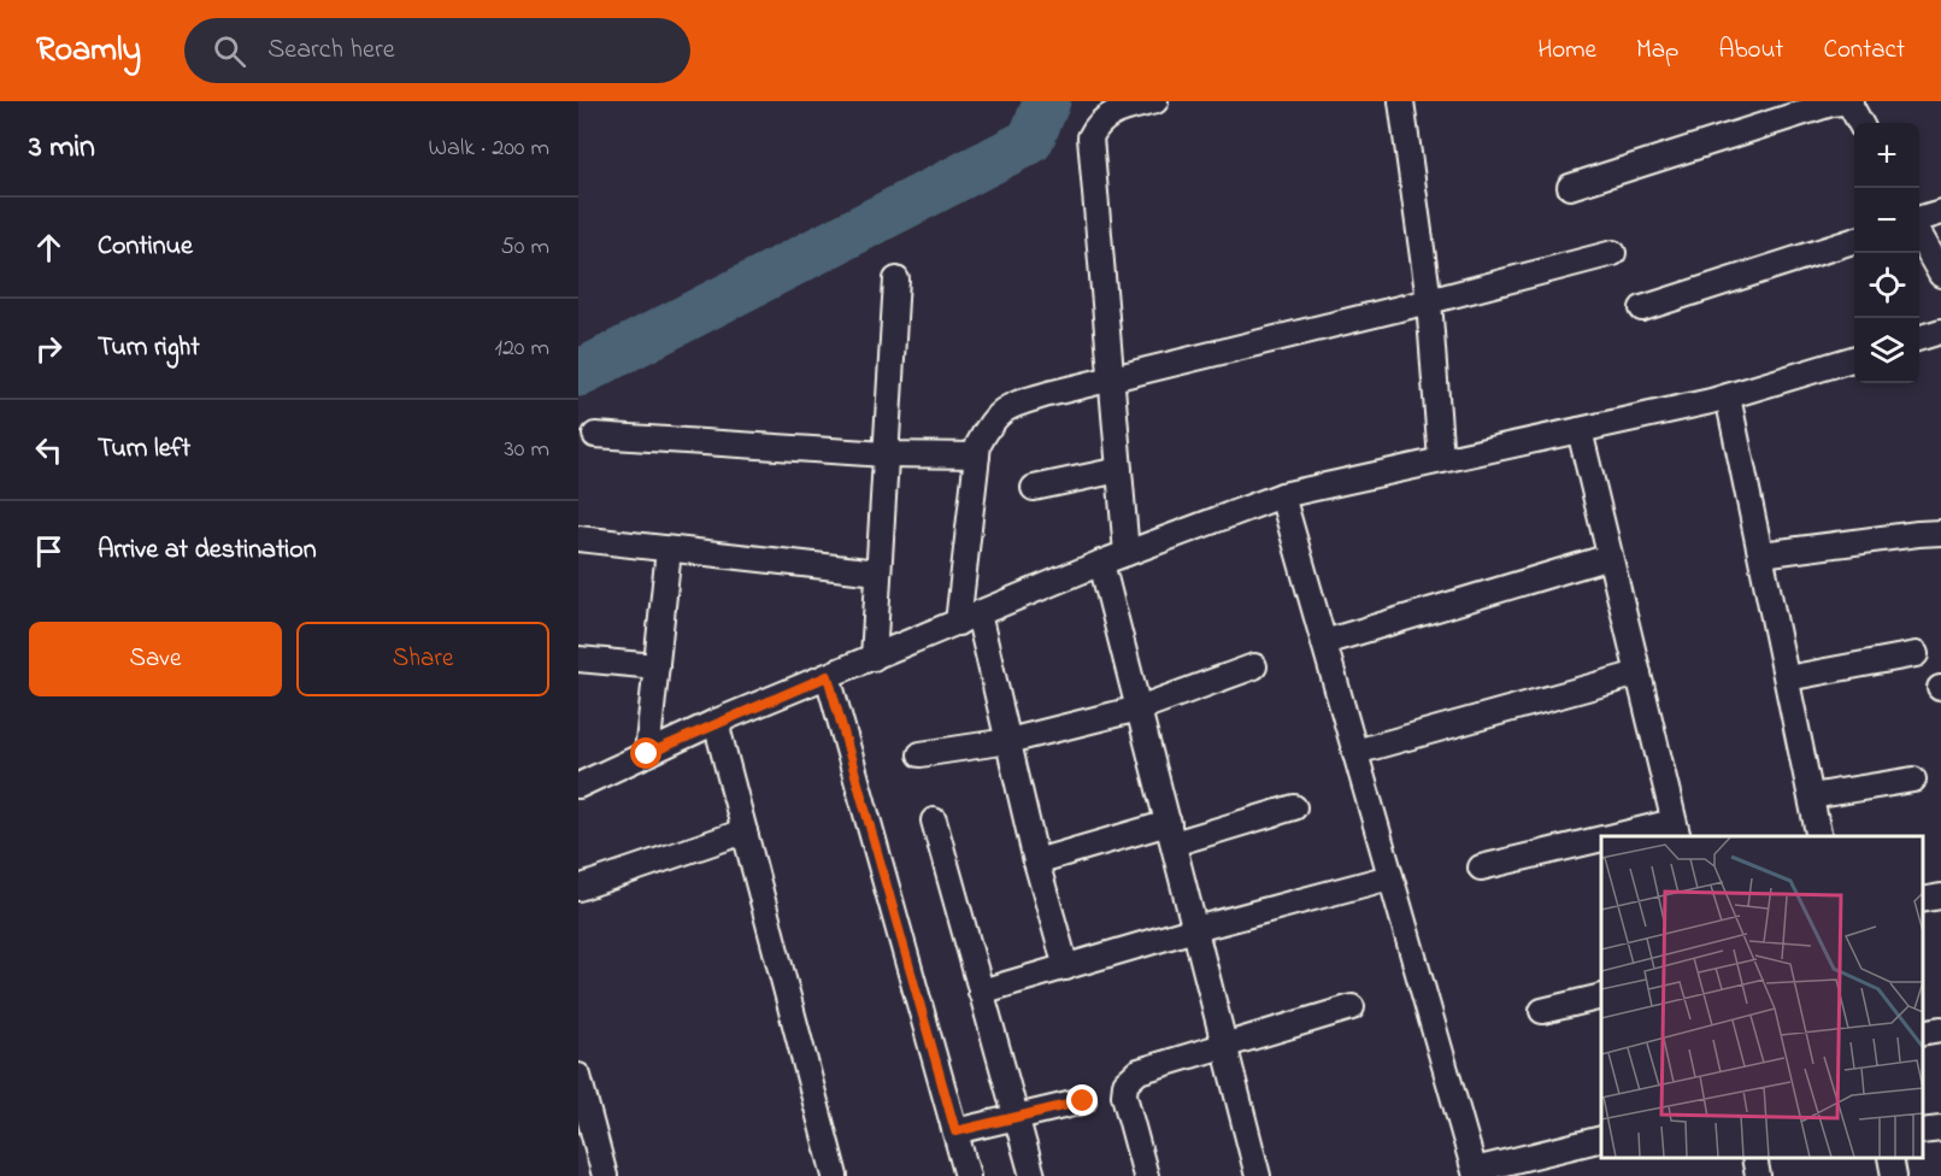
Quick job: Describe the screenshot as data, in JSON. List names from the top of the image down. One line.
{"page":{"header":"Roamly","search":"Search here","nav":["Home","Map","About","Contact"],"heading":["3 min","Walk · 200 m"],"map_buttons":["+","−"],"list":[["Continue","50 m"],["Turn right","120 m"],["Turn left","30 m"],"Arrive at destination"],"buttons":["Save","Share"]}}
